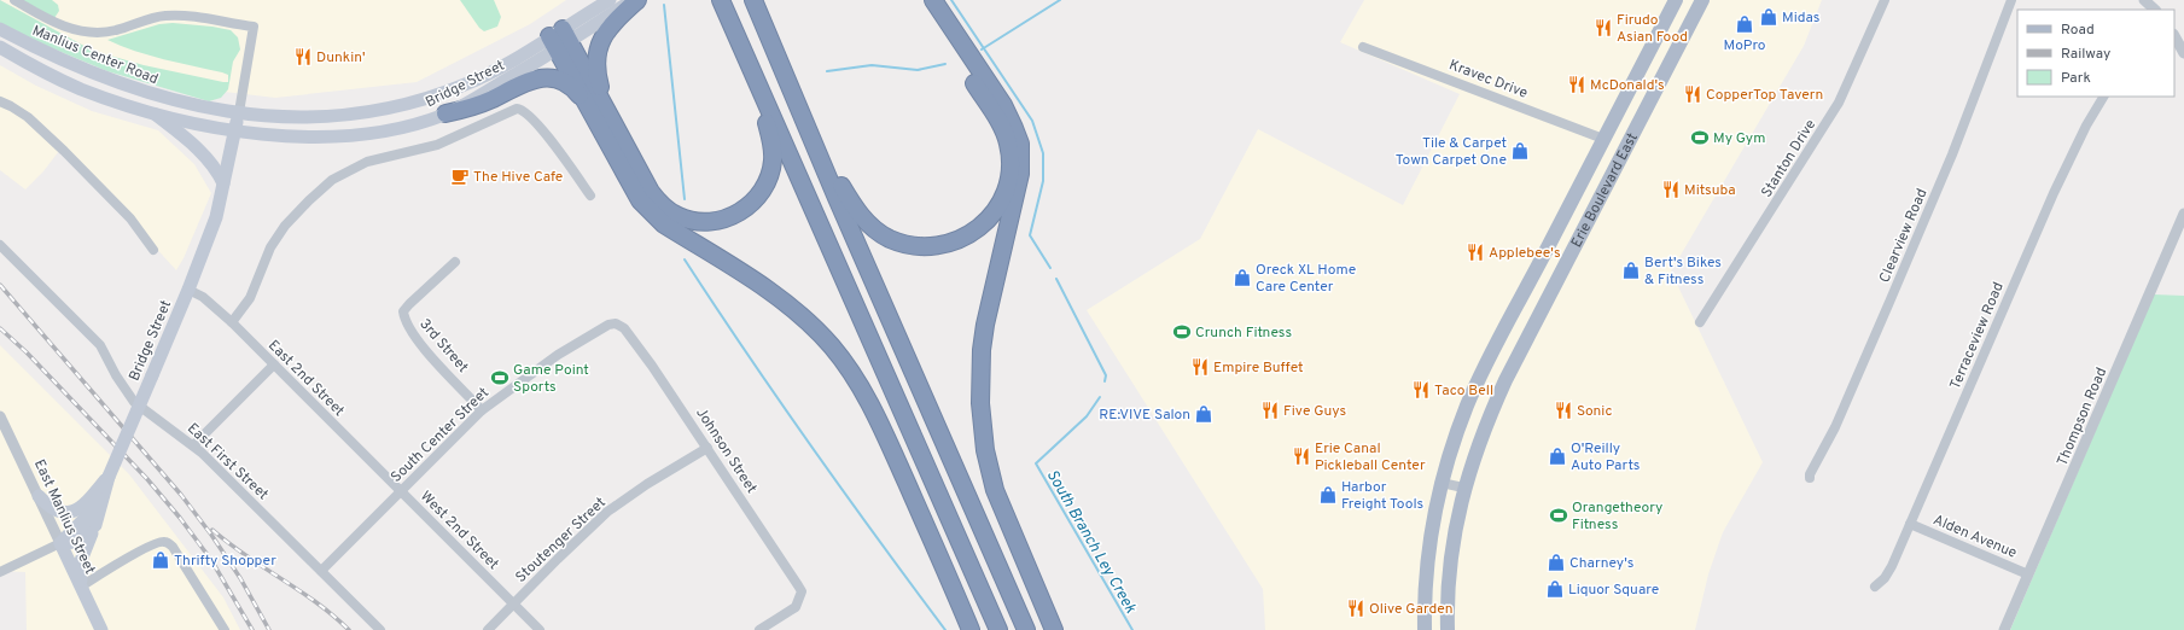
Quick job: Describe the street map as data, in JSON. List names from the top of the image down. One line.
{"streets":{"main road":["Manlius Center Road","Bridge Street","Erie Boulevard East","East Manlius Street"],"street":["Kravec Drive","Stanton Drive","Clearview Road","Terraceview Road","3rd Street","East 2nd Street","Thompson Road","South Center Street","Johnson Street","East First Street","West 2nd Street","Alden Avenue","Stoutenger Street"]},"crossings":[["Manlius Center Road","Bridge Street"],["Kravec Drive","Erie Boulevard East"],["Bridge Street","East 2nd Street"],["Bridge Street","East Manlius Street"],["Terraceview Road","Alden Avenue"],["3rd Street","South Center Street"],["East 2nd Street","South Center Street"],["East 2nd Street","West 2nd Street"],["Thompson Road","Alden Avenue"],["South Center Street","Johnson Street"],["South Center Street","East First Street"],["South Center Street","West 2nd Street"],["Johnson Street","Stoutenger Street"],["West 2nd Street","Stoutenger Street"]],"water":["South Branch Ley Creek"],"places":{"shop":["Midas","MoPro","Tile & Carpet Town Carpet One","Bert's Bikes & Fitness","Oreck XL Home Care Center","RE:VIVE Salon","O'Reilly Auto Parts","Harbor Freight Tools","Thrifty Shopper","Charney's","Liquor Square"],"restaurant":["Firudo Asian Food","Dunkin'","McDonald's","CopperTop Tavern","Mitsuba","Applebee's","Empire Buffet","Taco Bell","Five Guys","Sonic","Erie Canal Pickleball Center","Olive Garden"],"sports":["My Gym","Crunch Fitness","Game Point Sports","Orangetheory Fitness"],"cafe":["The Hive Cafe"]},"legend":["Road","Railway","Park"]}
